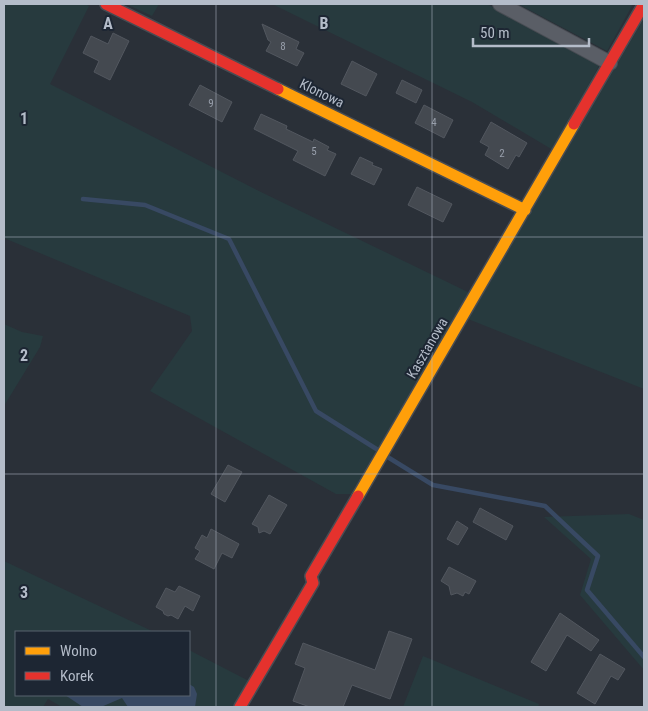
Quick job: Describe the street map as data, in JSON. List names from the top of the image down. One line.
{"streets":{"street":["Klonowa","Kasztanowa"]},"crossings":[["Klonowa","Kasztanowa"]],"house_numbers":["8","9","4","5","2"],"legend":["Wolno","Korek"],"scale_bar":"50 m","grid":{"columns":["A","B"],"rows":["1","2","3"]}}
